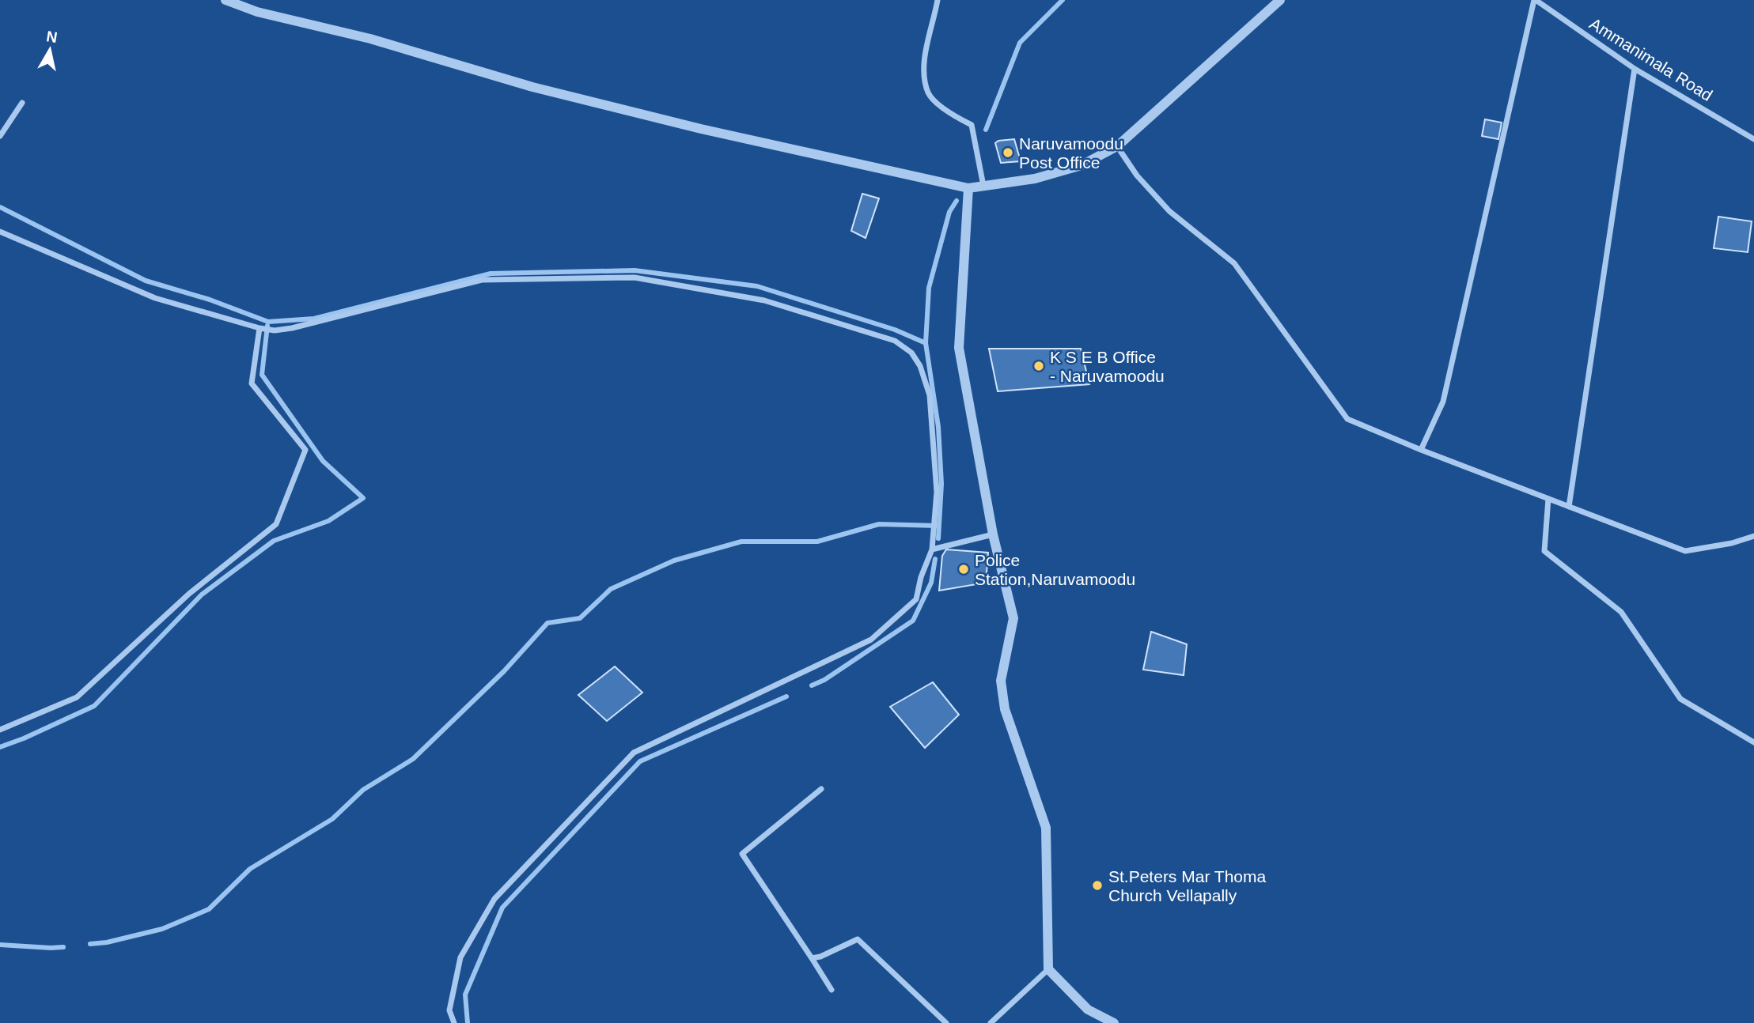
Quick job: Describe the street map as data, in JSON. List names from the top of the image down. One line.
{"streets":{"street":["Ammanimala Road"]},"places":["Naruvamoodu Post Office","K S E B Office - Naruvamoodu","Police Station,Naruvamoodu","St.Peters Mar Thoma Church Vellapally"],"north":"top"}
